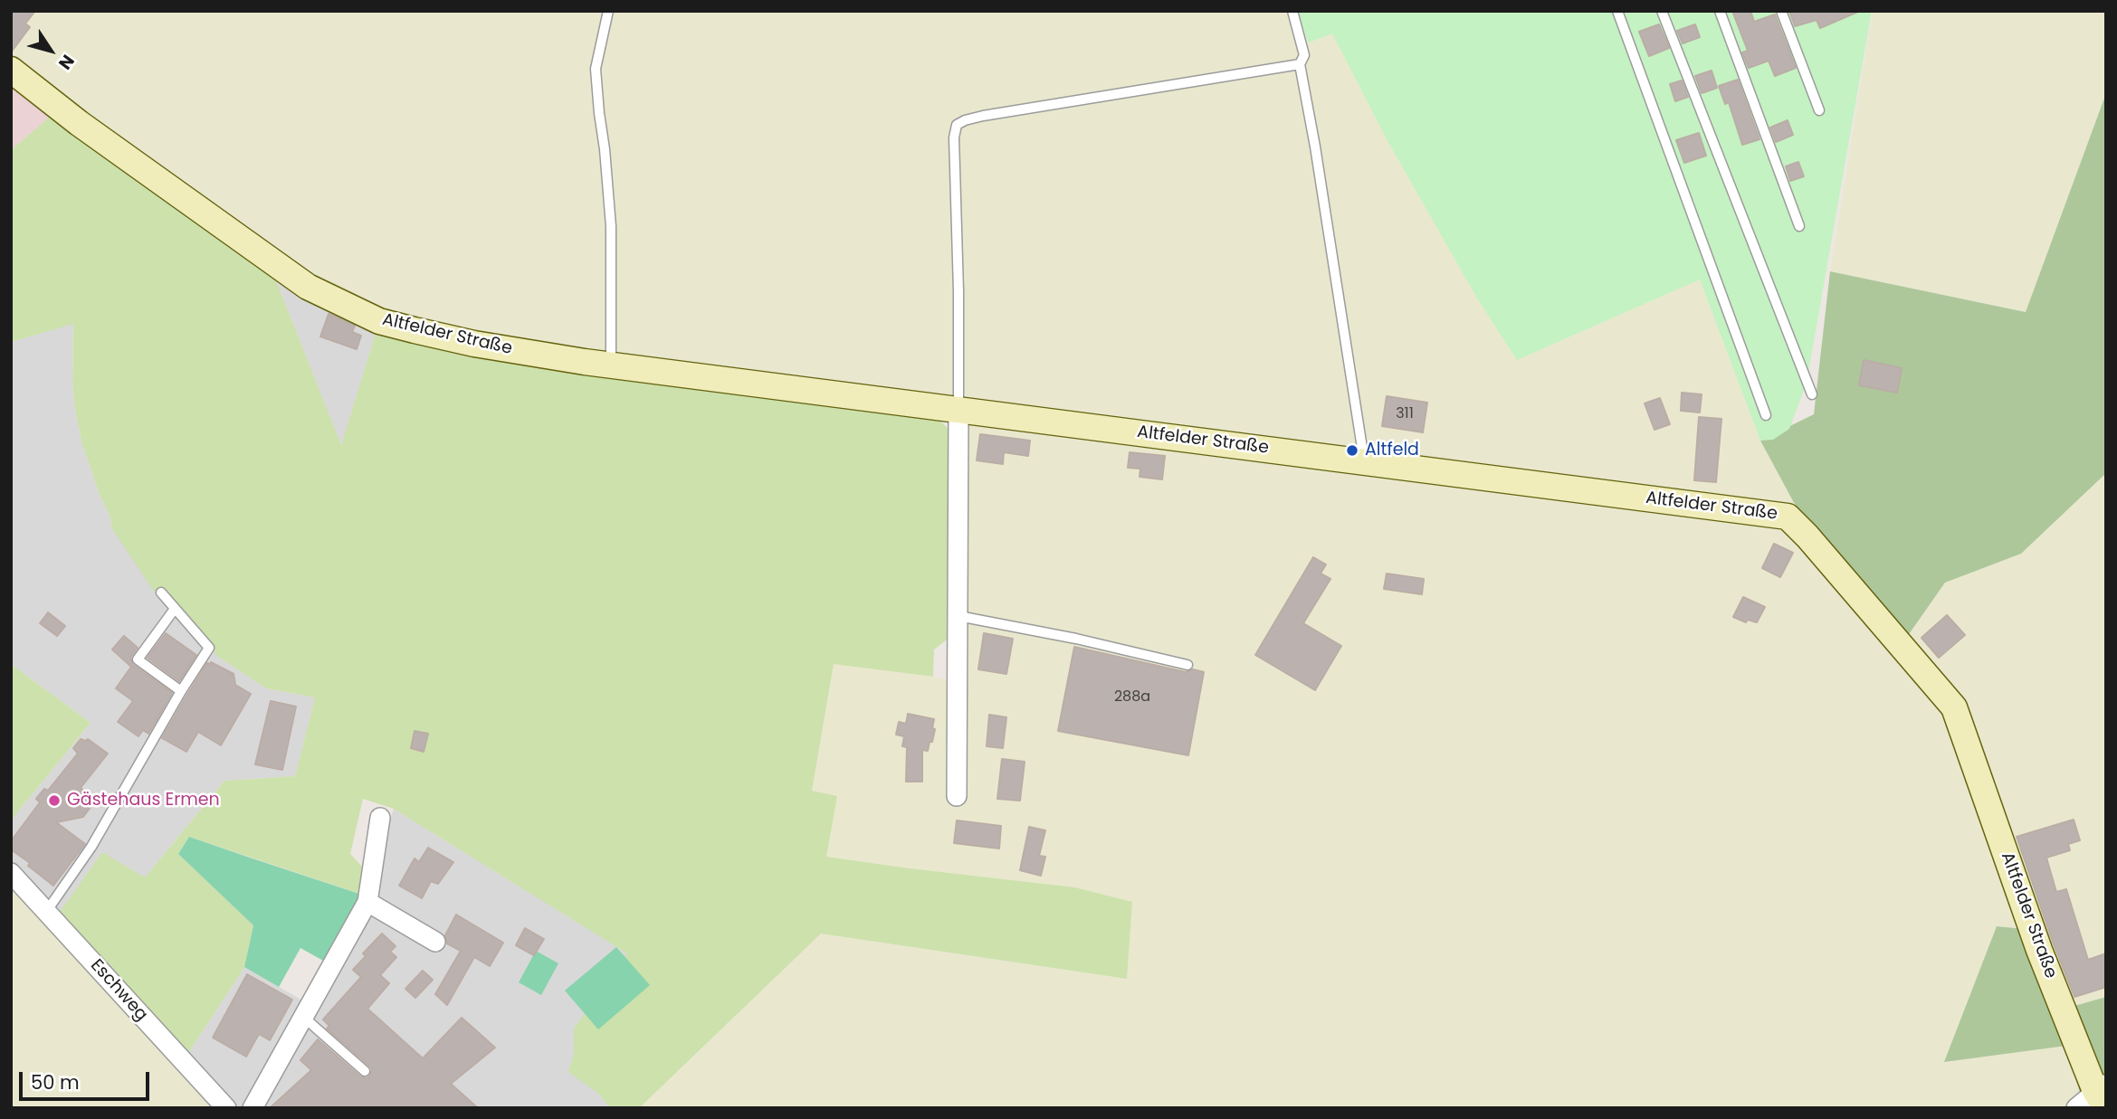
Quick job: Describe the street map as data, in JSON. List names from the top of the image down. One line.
{"streets":{"street":["Altfelder Straße","Eschweg"]},"places":["Altfeld","Gästehaus Ermen"],"house_numbers":["311","288a"],"scale_bar":"50 m","north":"bottom right"}
